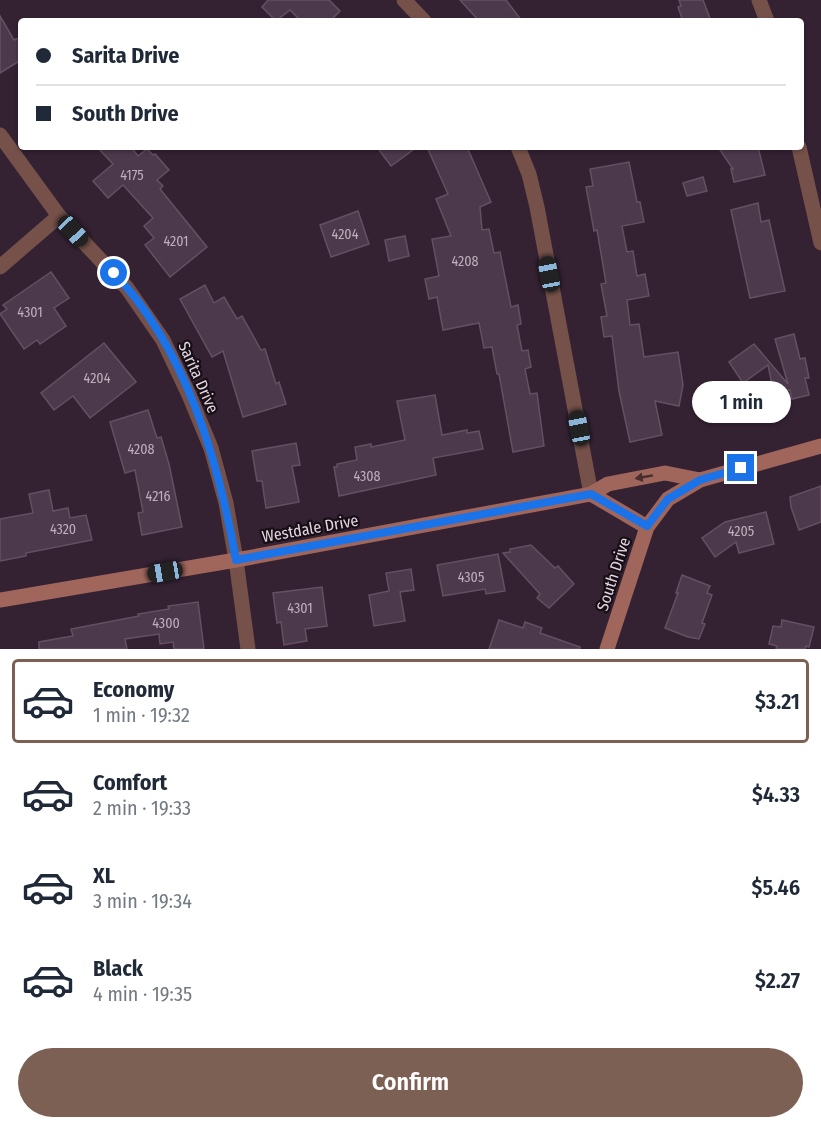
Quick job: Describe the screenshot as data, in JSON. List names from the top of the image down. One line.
{"streets":{"street":["Sarita Drive","Westdale Drive","South Drive"]},"crossings":[["Sarita Drive","Westdale Drive"],["Westdale Drive","South Drive"]],"house_numbers":["4175","4204","4201","4208","4301","4204","4208","4308","4216","4320","4205","4305","4301","4300"],"page":{"banner":["Sarita Drive","South Drive"],"bubble":"1 min","list":[{"name":"Economy","note":"1 min · 19:32","value":"$3.21"},{"name":"Comfort","note":"2 min · 19:33","value":"$4.33"},{"name":"XL","note":"3 min · 19:34","value":"$5.46"},{"name":"Black","note":"4 min · 19:35","value":"$2.27"}],"buttons":"Confirm"}}
